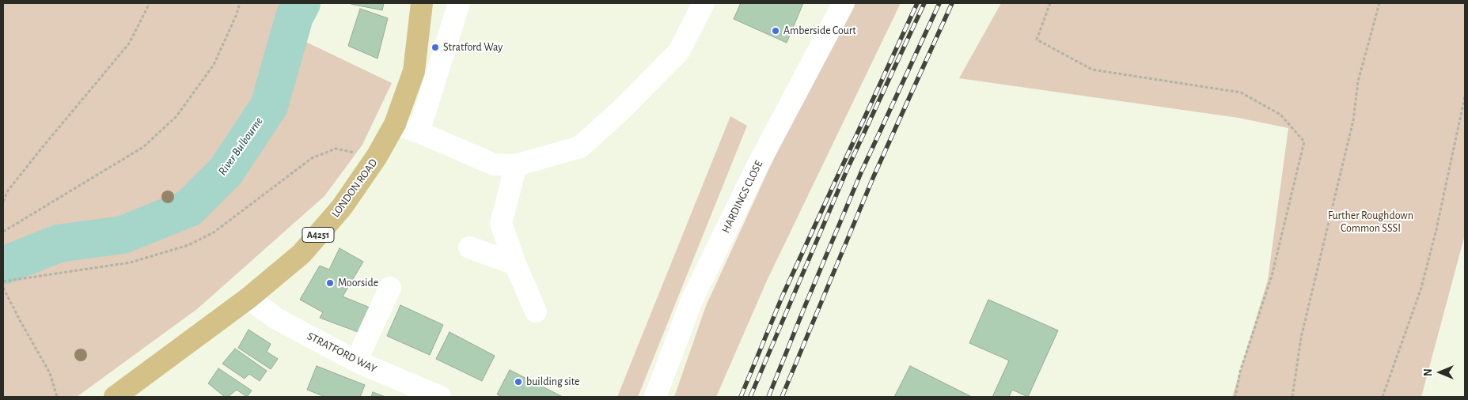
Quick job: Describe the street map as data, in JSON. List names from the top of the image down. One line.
{"streets":{"main road":["LONDON ROAD","A4251"],"street":["HARDINGS CLOSE","STRATFORD WAY"]},"crossings":[["LONDON ROAD","STRATFORD WAY"]],"water":["River Bulbourne"],"parks":["Further Roughdown Common SSSI"],"places":["Amberside Court","Stratford Way","Moorside","building site"],"north":"left"}
